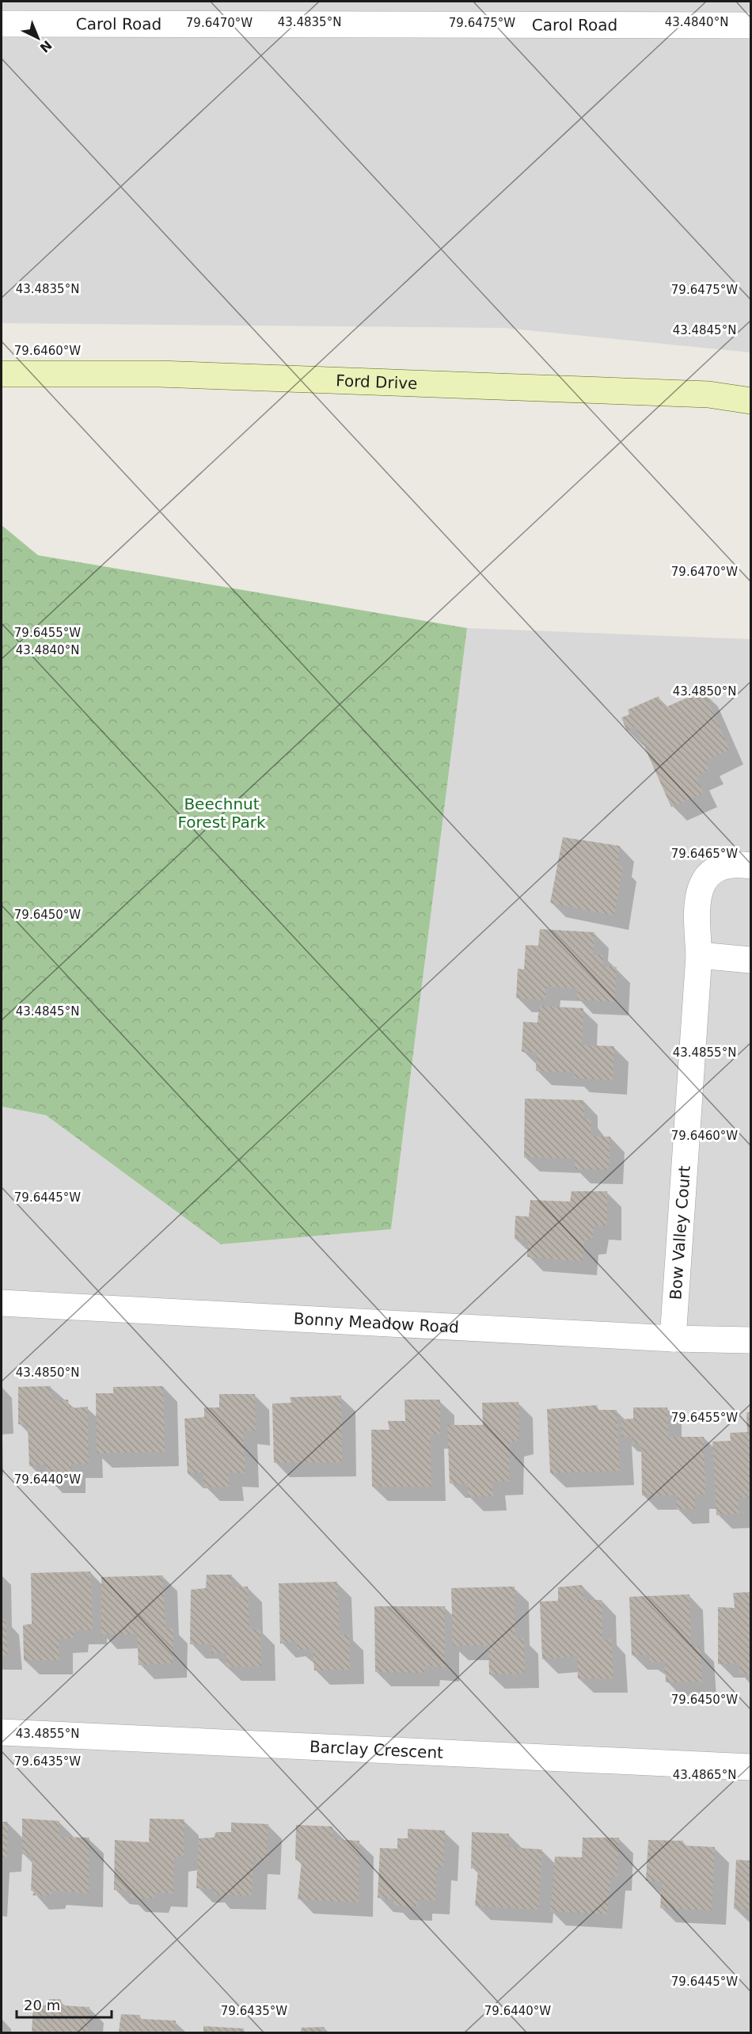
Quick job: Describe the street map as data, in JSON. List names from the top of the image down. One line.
{"streets":{"main road":["Ford Drive"],"street":["Carol Road","Bow Valley Court","Bonny Meadow Road","Barclay Crescent"]},"crossings":[["Bow Valley Court","Bonny Meadow Road"]],"parks":["Beechnut Forest Park"],"scale_bar":"20 m","north":"bottom right","coordinates":["43.4835°N","43.4840°N","79.6470°W","79.6475°W","43.4845°N","79.6460°W","79.6455°W","43.4850°N","79.6465°W","79.6450°W","43.4855°N","79.6445°W","79.6440°W","79.6435°W","43.4865°N"]}
